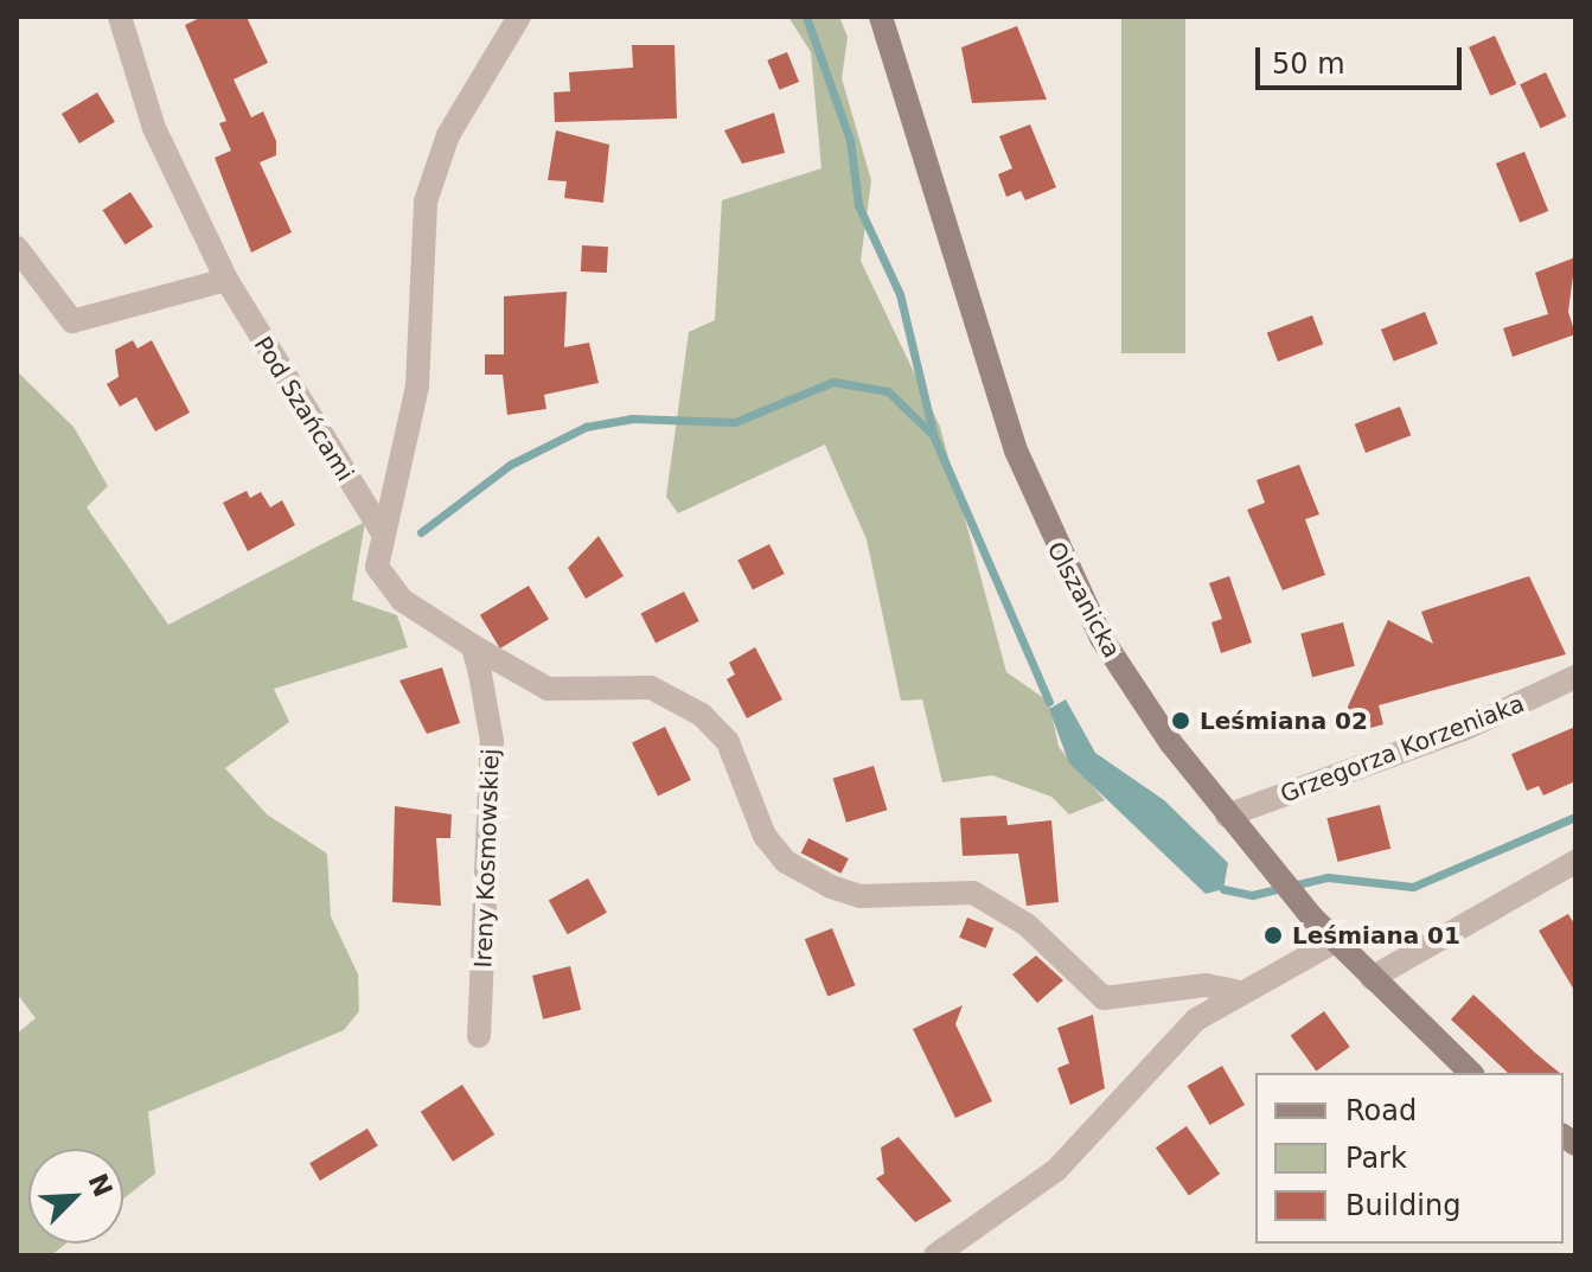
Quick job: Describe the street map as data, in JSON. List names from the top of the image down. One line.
{"streets":{"street":["Pod Szańcami","Olszanicka","Grzegorza Korzeniaka","Ireny Kosmowskiej"]},"crossings":[["Olszanicka","Grzegorza Korzeniaka"]],"places":["Leśmiana 02","Leśmiana 01"],"legend":["Road","Park","Building"],"scale_bar":"50 m","north":"top right"}
